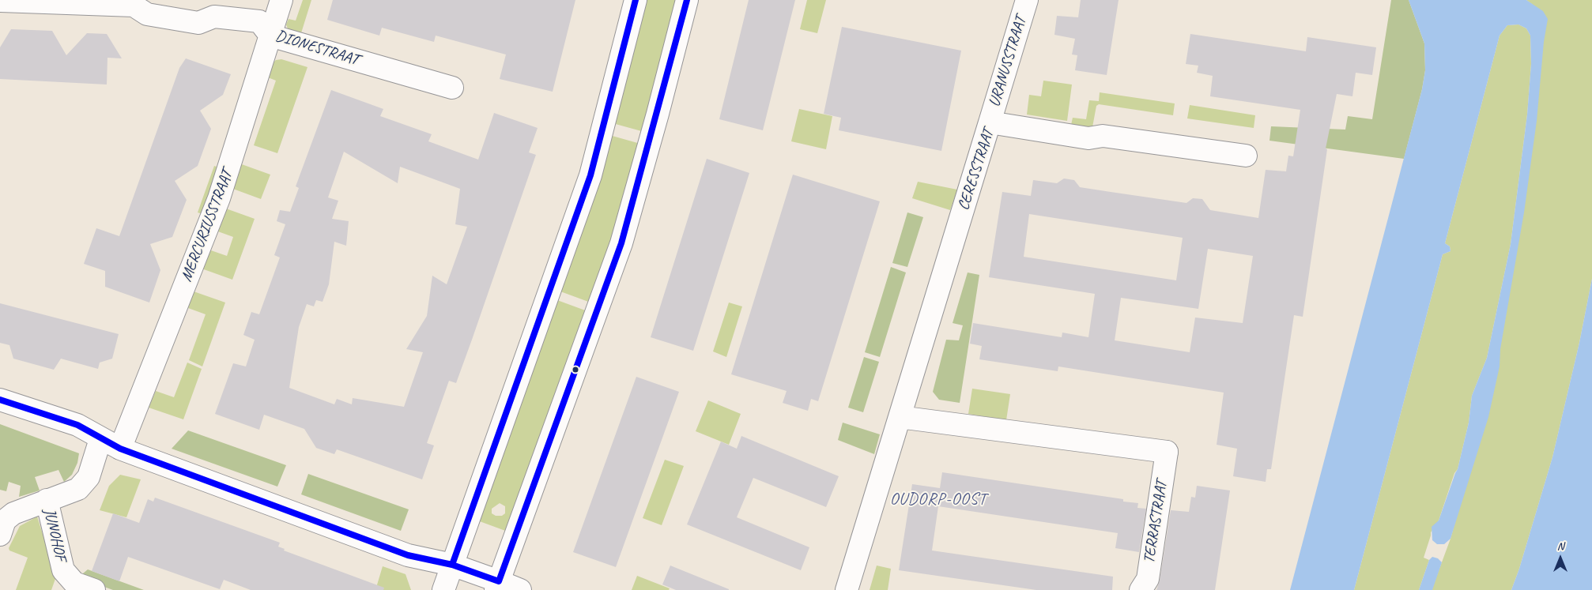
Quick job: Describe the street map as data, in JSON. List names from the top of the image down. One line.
{"streets":{"street":["DIONESTRAAT","URANUSSTRAAT","CERESSTRAAT","MERCURIUSSTRAAT","TERRASTRAAT","JUNOHOF"]},"crossings":[["DIONESTRAAT","MERCURIUSSTRAAT"],["URANUSSTRAAT","CERESSTRAAT"],["CERESSTRAAT","TERRASTRAAT"]],"districts":["OUDORP-OOST"],"north":"top"}
